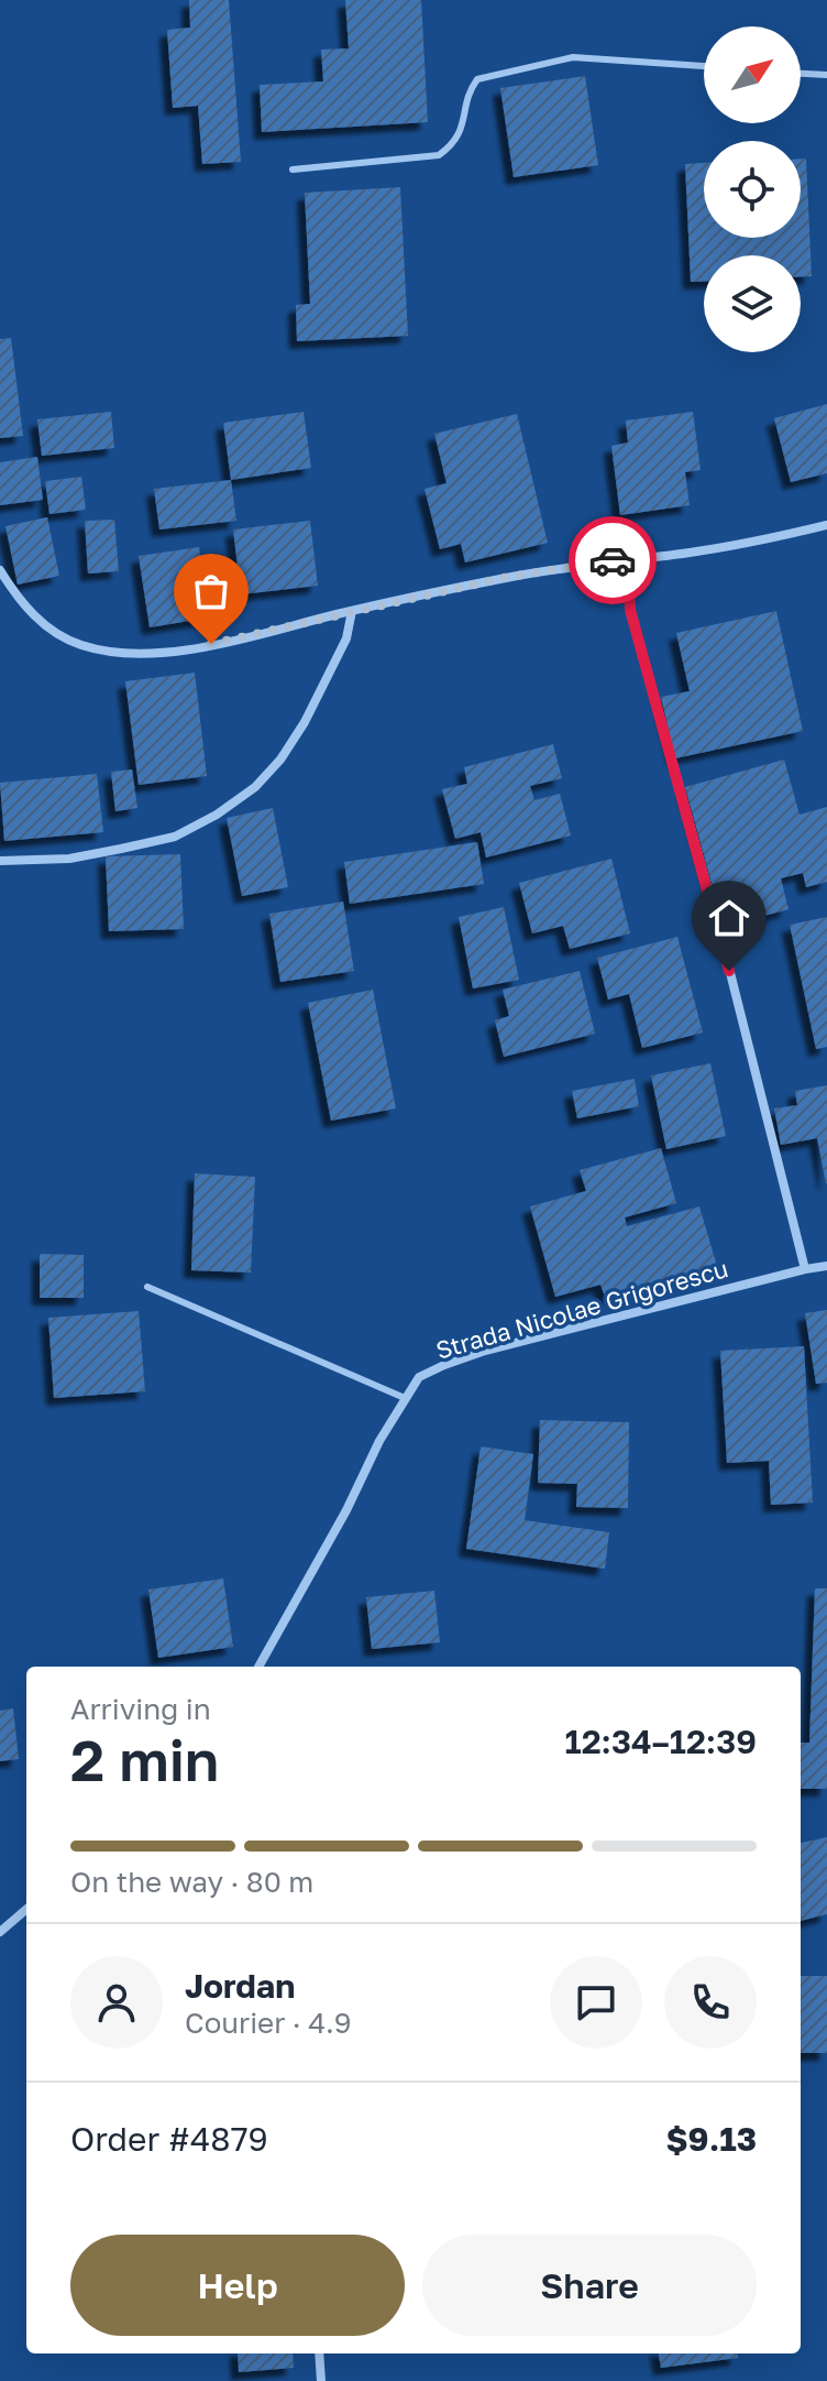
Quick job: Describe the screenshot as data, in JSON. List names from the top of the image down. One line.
{"streets":{"street":["Strada Nicolae Grigorescu"]},"north":"top right","page":{"heading":["2 min","Arriving in","12:34–12:39"],"panel":["Jordan","Courier · 4.9","Order #4879","$9.13"],"bar":"On the way · 80 m","buttons":["Help","Share"]}}
